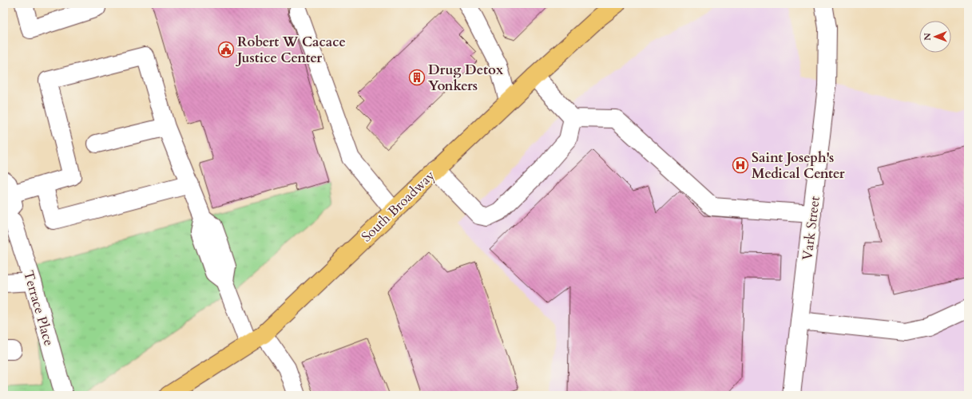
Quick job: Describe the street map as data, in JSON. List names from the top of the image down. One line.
{"streets":{"main road":["South Broadway"],"street":["Vark Street","Terrace Place"]},"places":{"public building":["Robert W Cacace Justice Center"],"building":["Drug Detox Yonkers"],"hospital":["Saint Joseph's Medical Center"]},"north":"left"}
